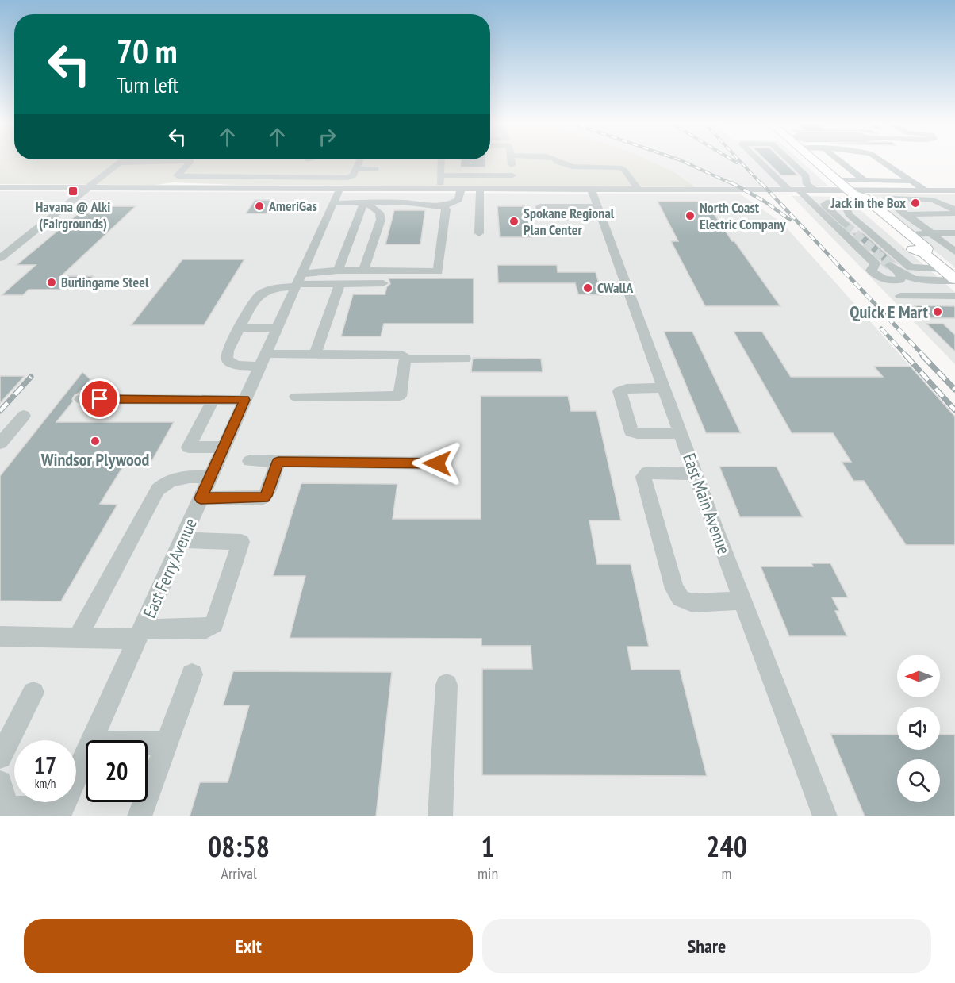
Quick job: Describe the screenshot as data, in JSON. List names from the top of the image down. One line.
{"streets":{"street":["East Main Avenue","East Ferry Avenue"]},"places":{"transit":["Havana @ Alki (Fairgrounds)"],"other":["Jack in the Box","AmeriGas","North Coast Electric Company","Spokane Regional Plan Center","Burlingame Steel","CWallA","Quick E Mart","Windsor Plywood"]},"north":"left","page":{"turn":["70 m","Turn left"],"speed":"17 km/h","limit":"20","eta":["08:58","Arrival","1","min","240","m"],"buttons":["Exit","Share"]}}
